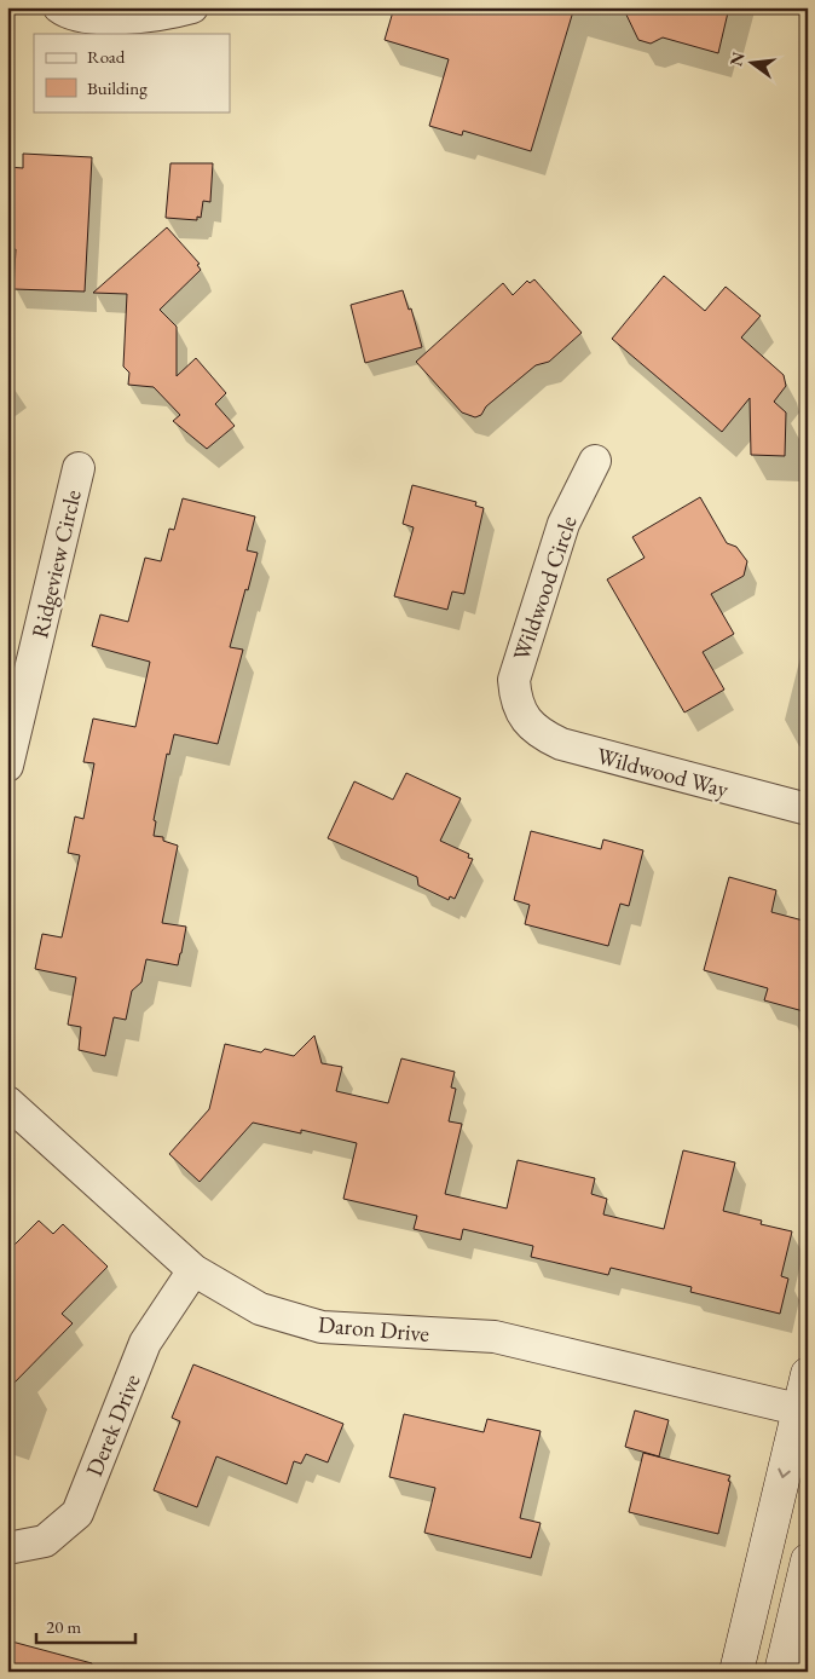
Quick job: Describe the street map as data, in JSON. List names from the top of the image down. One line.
{"streets":{"street":["Ridgeview Circle","Wildwood Circle","Wildwood Way","Daron Drive","Derek Drive"]},"crossings":[["Wildwood Circle","Wildwood Way"],["Daron Drive","Derek Drive"]],"legend":["Road","Building"],"scale_bar":"20 m","north":"left"}
